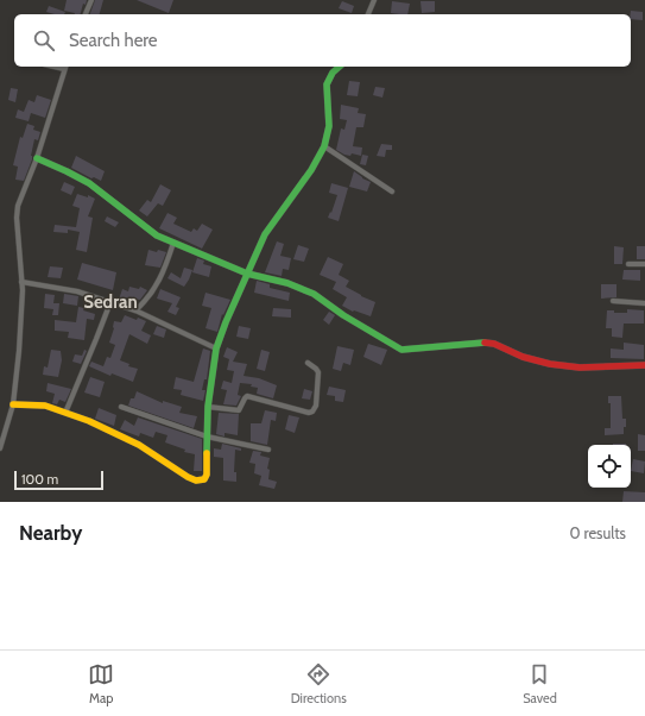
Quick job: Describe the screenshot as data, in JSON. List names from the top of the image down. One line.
{"districts":["Sedran"],"scale_bar":"100 m","page":{"search":"Search here","scale":"100 m","heading":["Nearby","0 results"],"nav":["Map","Directions","Saved"]}}
